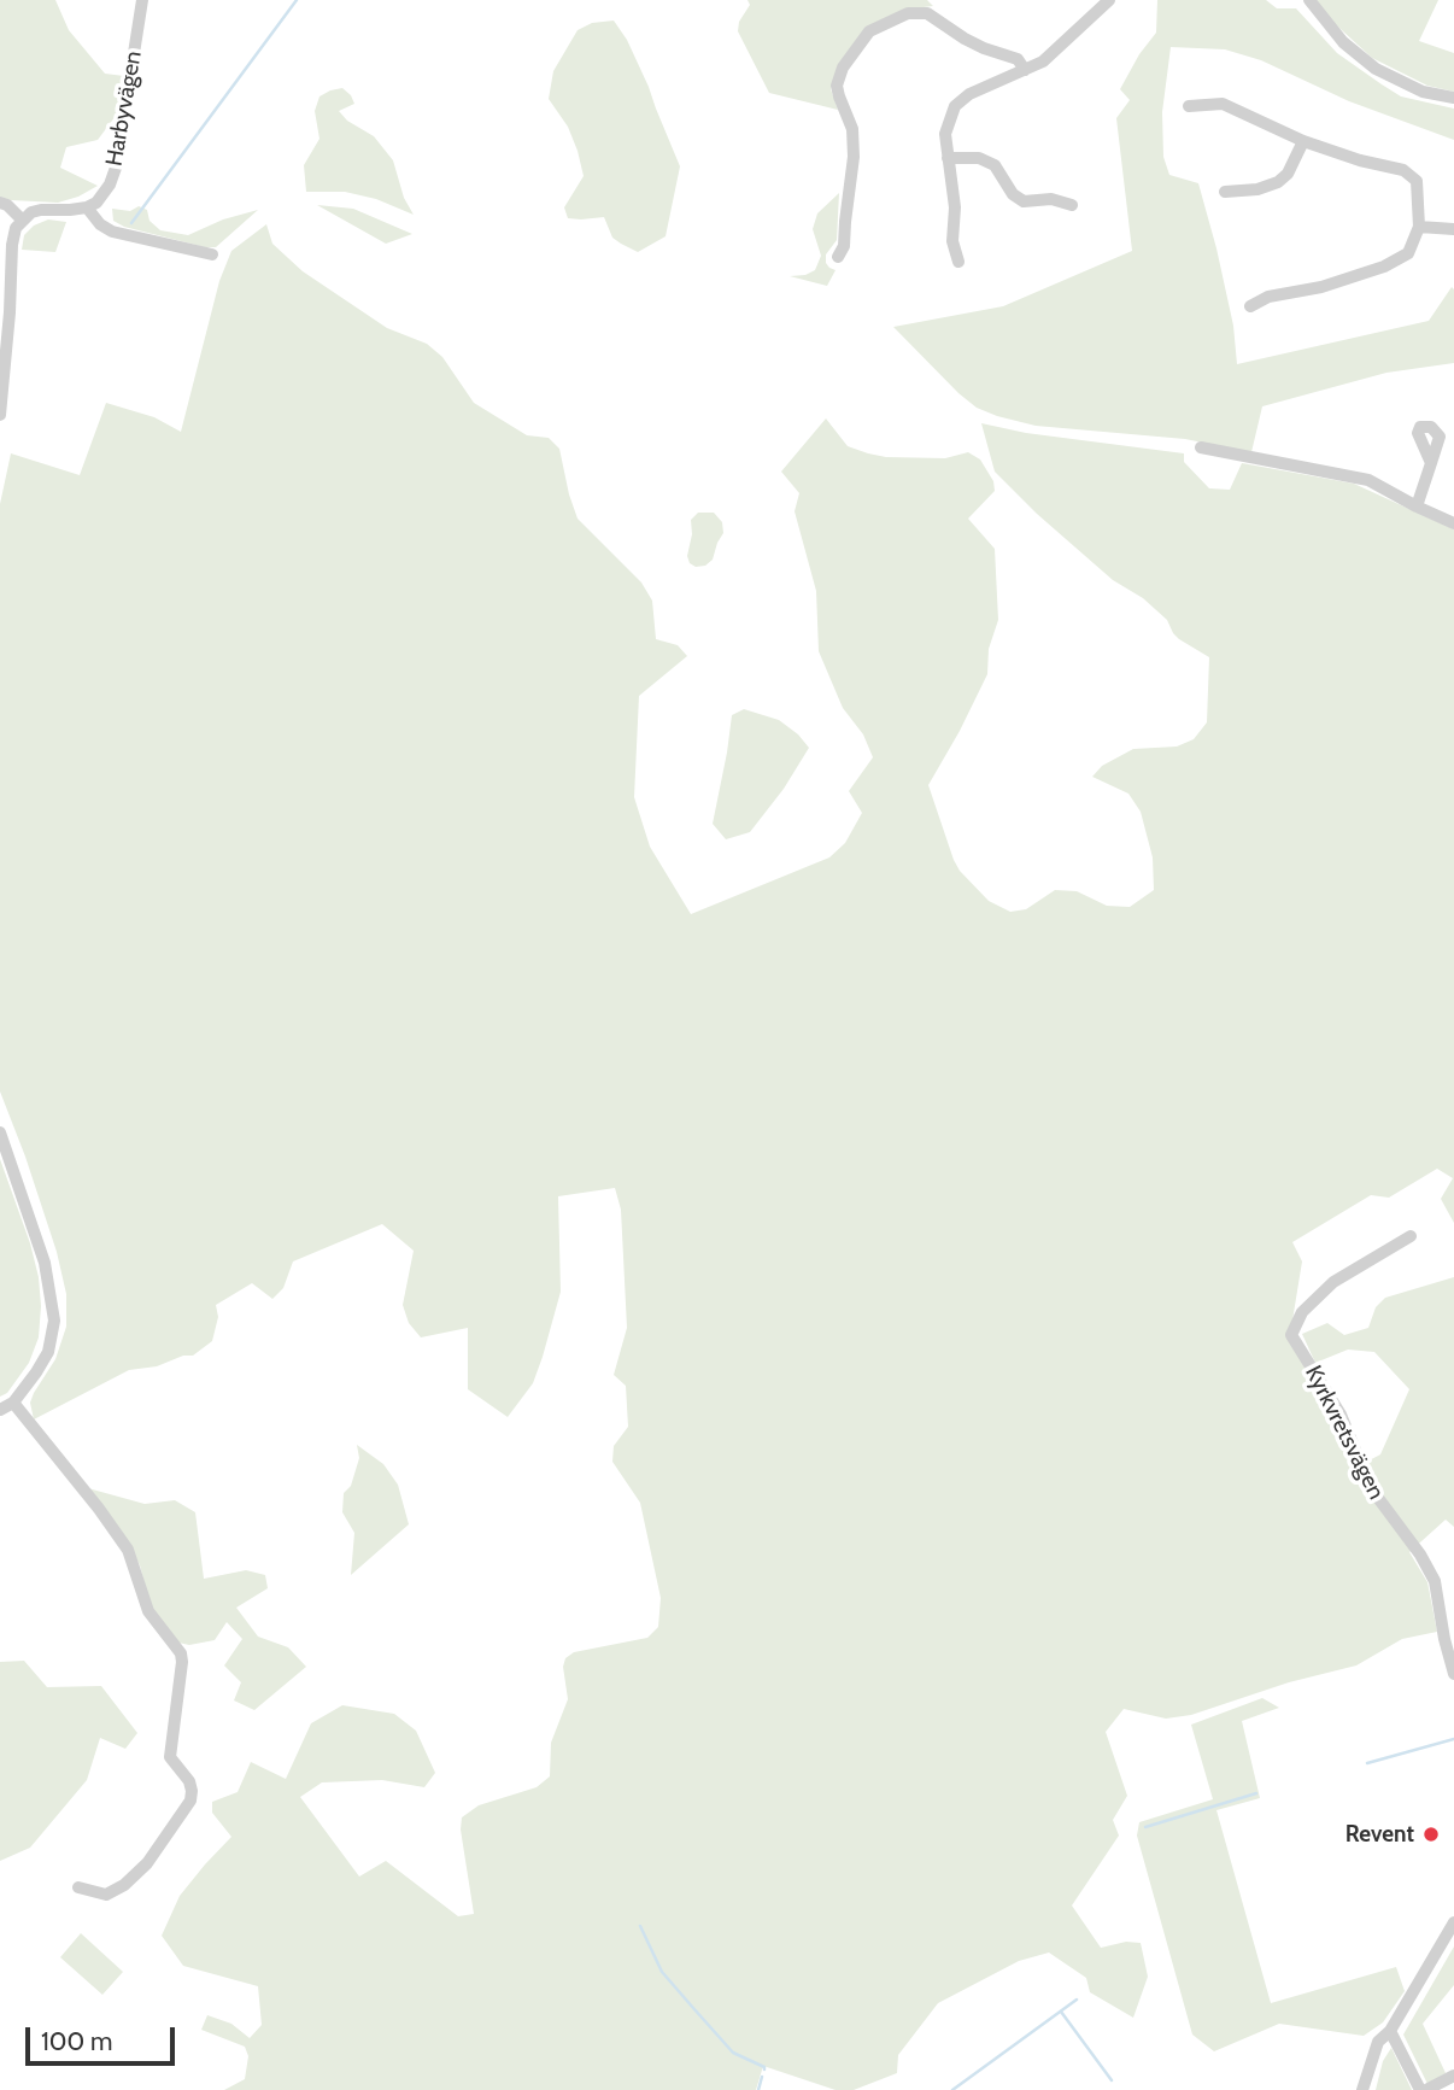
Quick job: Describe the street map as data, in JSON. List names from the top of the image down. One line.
{"streets":{"street":["Harbyvägen","Kyrkvretsvägen"]},"places":["Revent"],"scale_bar":"100 m"}
